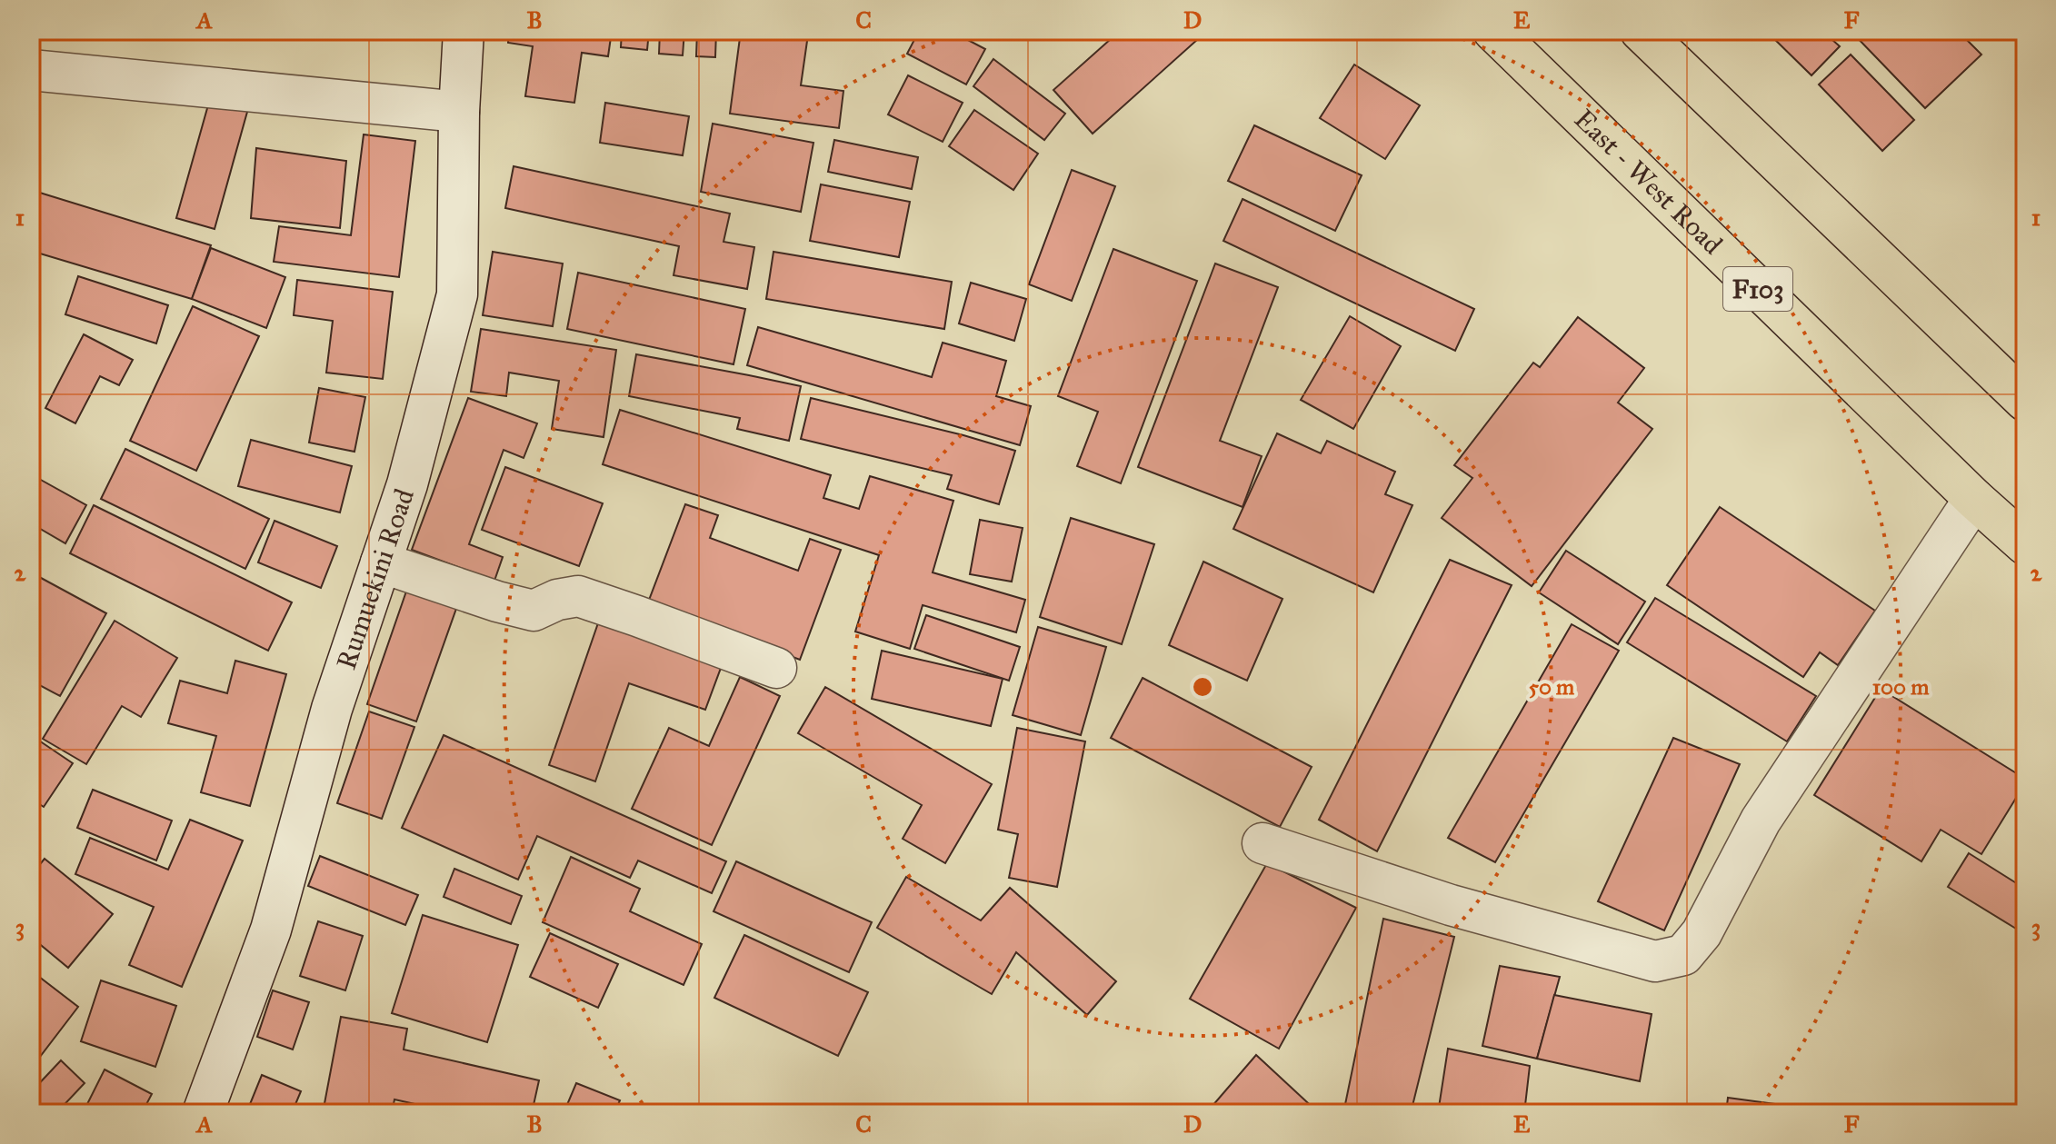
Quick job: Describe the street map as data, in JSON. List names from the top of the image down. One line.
{"streets":{"main road":["East - West Road","F103"],"street":["Rumuekini Road"]},"grid":{"columns":["A","B","C","D","E","F"],"rows":["1","2","3"]},"rings":["50 m","100 m"]}
